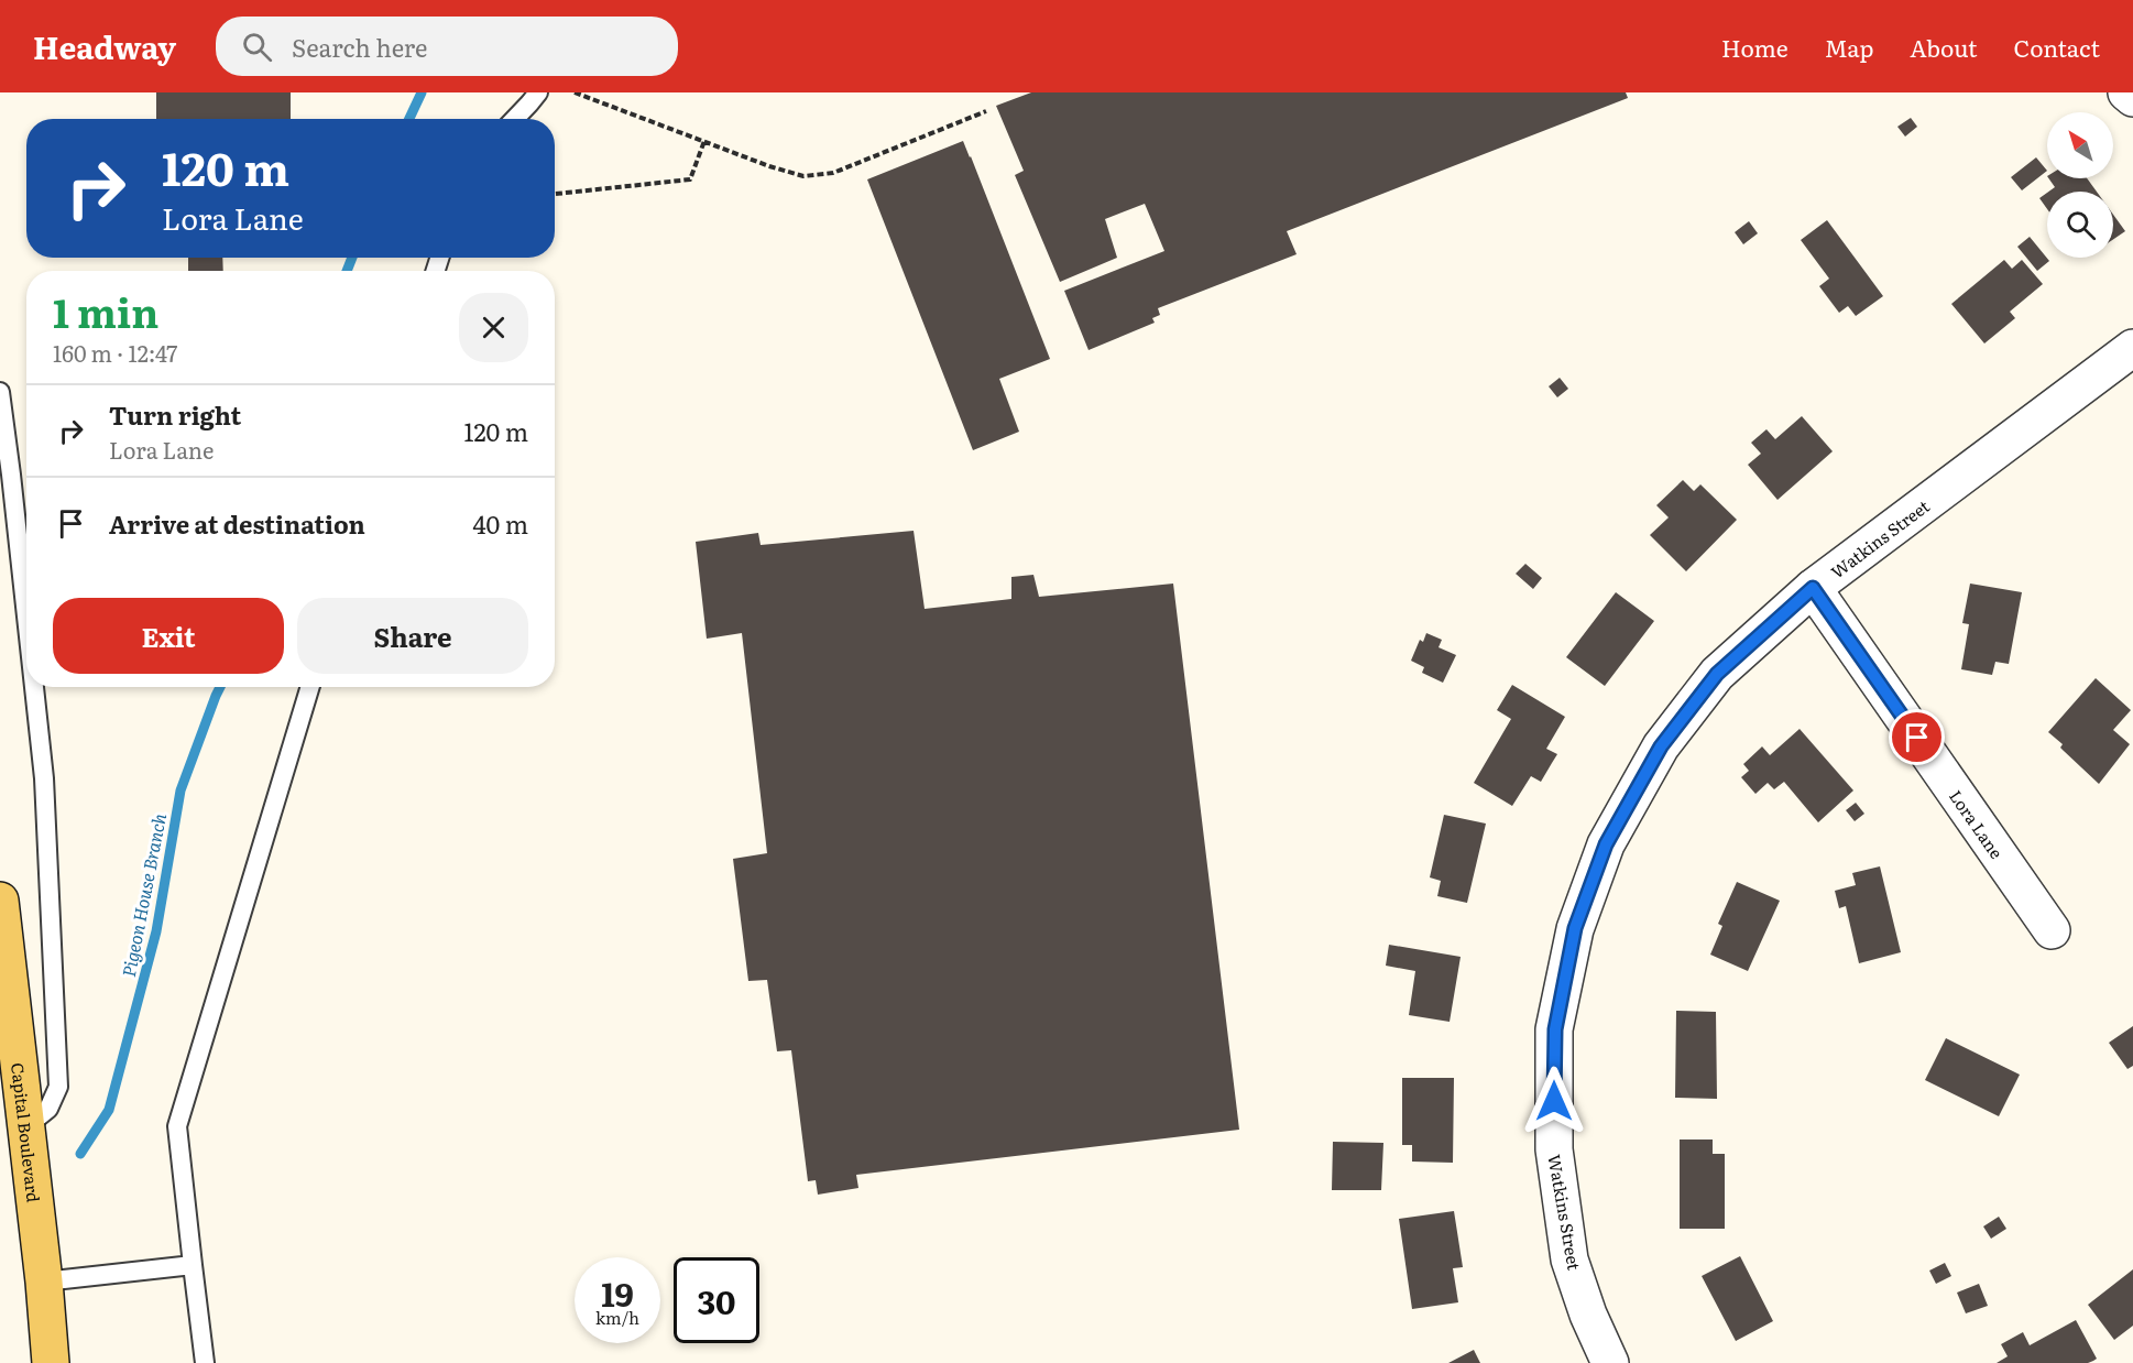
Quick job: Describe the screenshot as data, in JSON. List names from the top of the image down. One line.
{"streets":{"main road":["Capital Boulevard"],"street":["Watkins Street","Lora Lane"]},"crossings":[["Watkins Street","Lora Lane"]],"water":["Pigeon House Branch"],"north":"top left","page":{"header":"Headway","search":"Search here","nav":["Home","Map","About","Contact"],"turn":["120 m","Lora Lane"],"heading":["1 min","160 m · 12:47"],"list":[{"name":"Turn right","note":"Lora Lane","value":"120 m"},{"name":"Arrive at destination","value":"40 m"}],"buttons":["Exit","Share"],"speed":"19 km/h","limit":"30"}}
